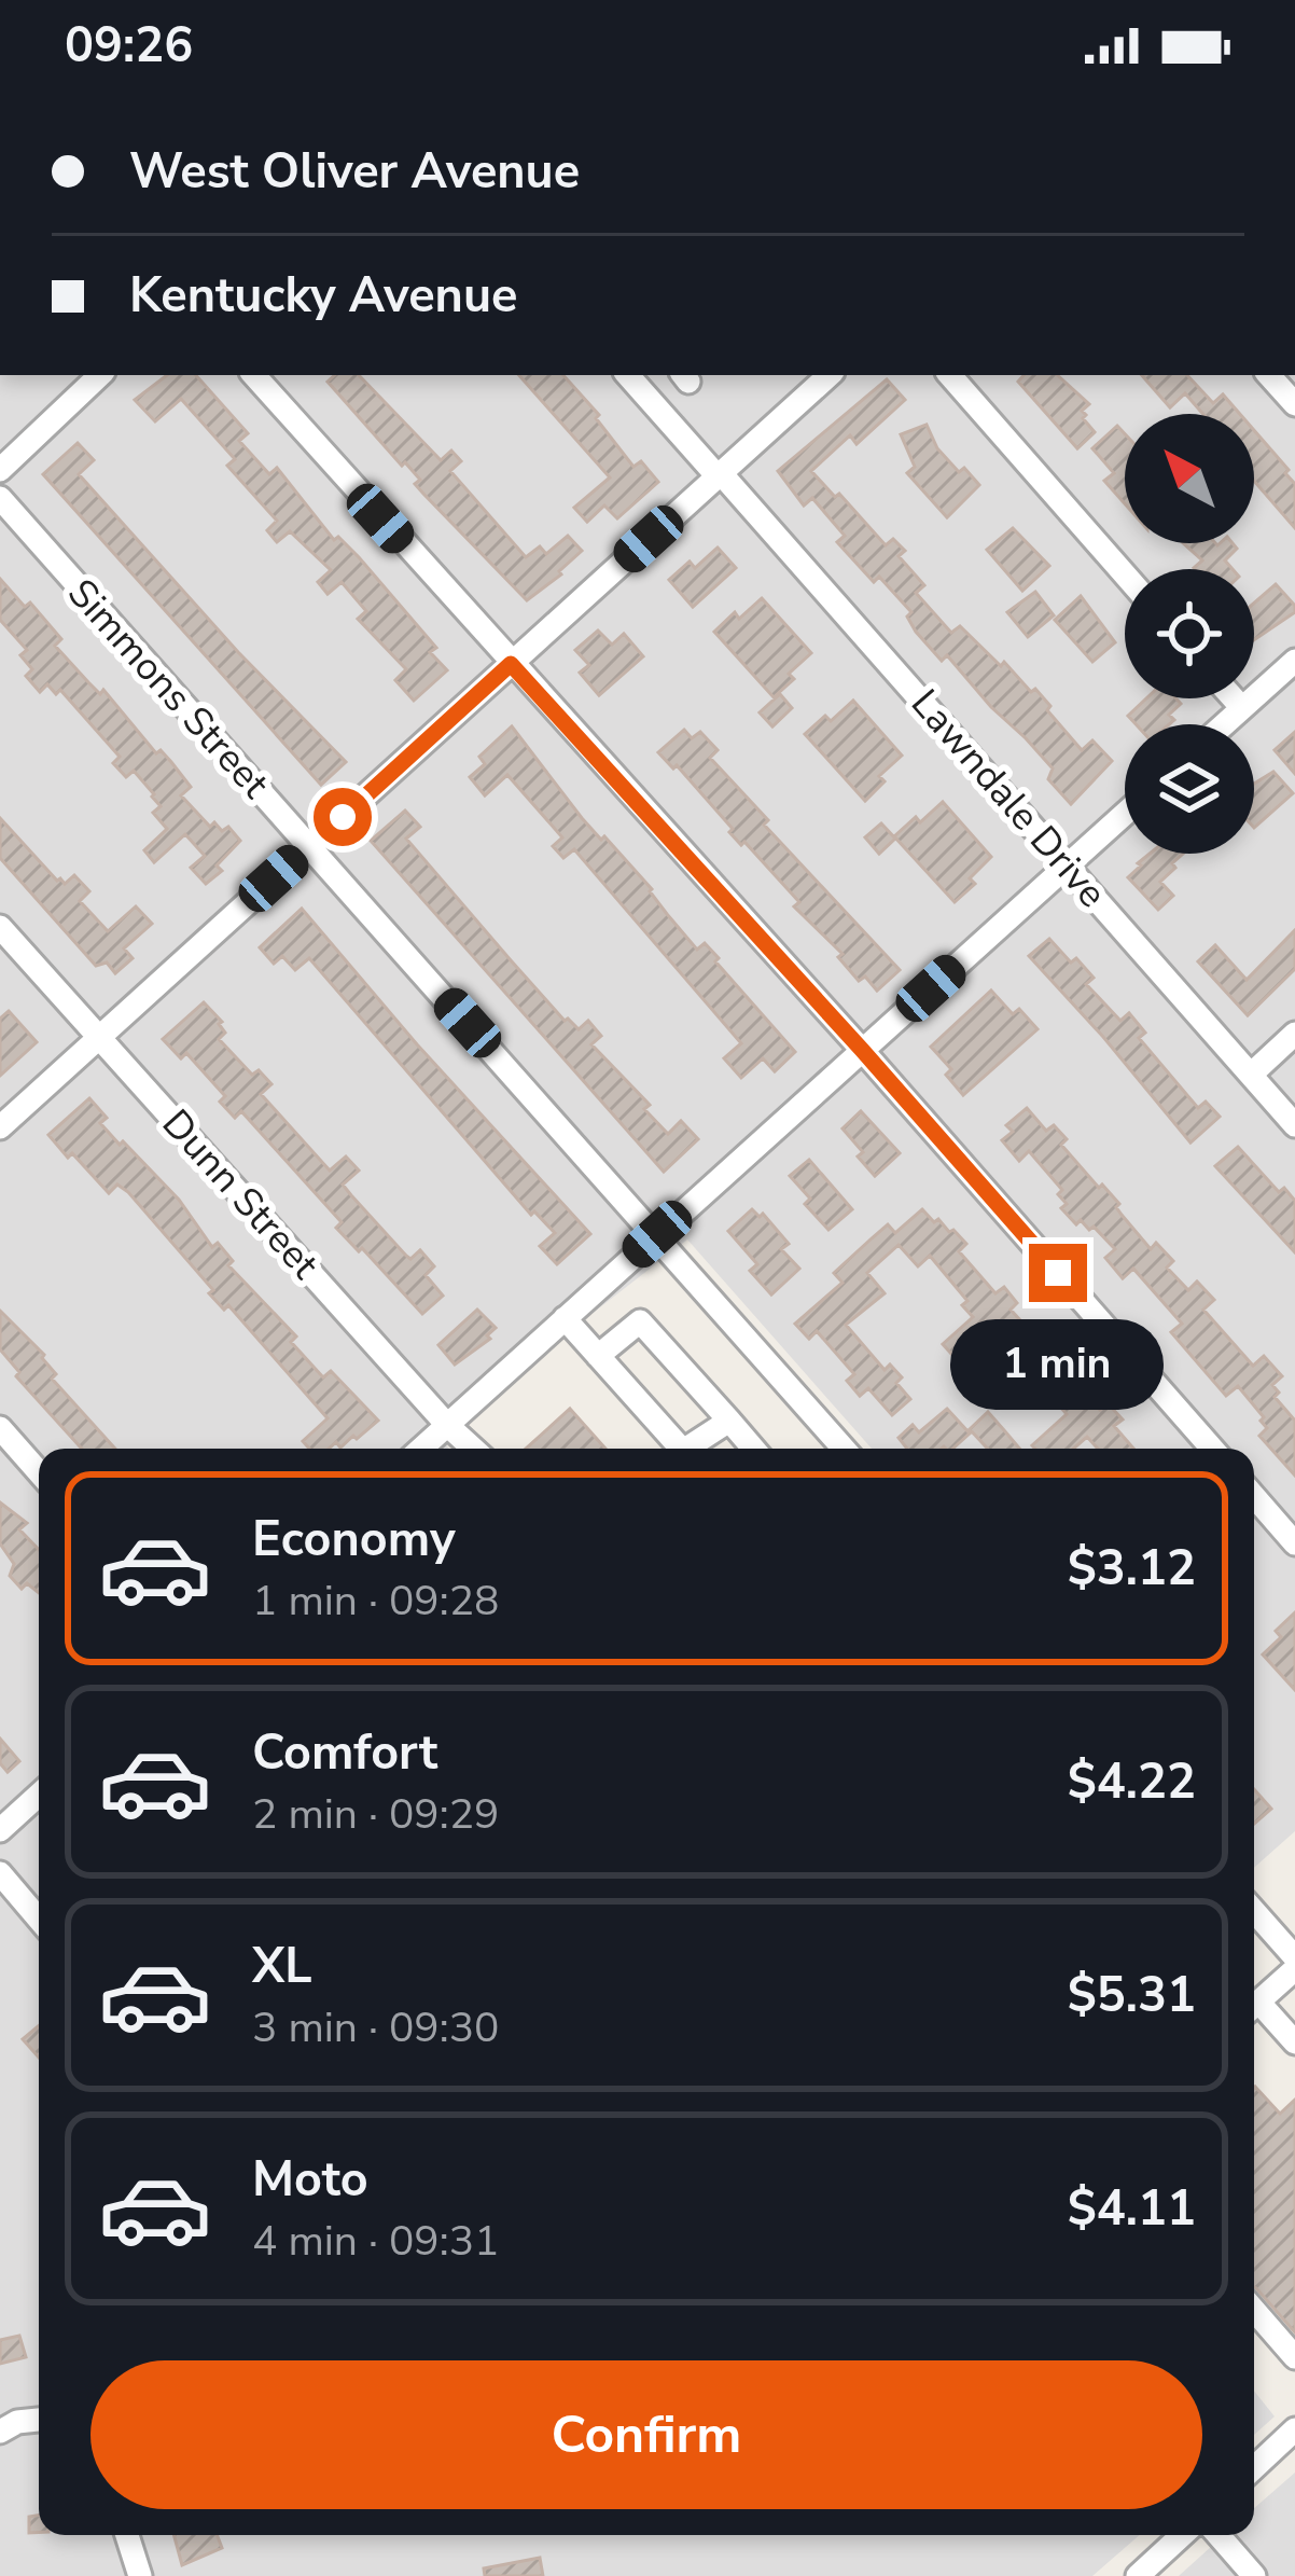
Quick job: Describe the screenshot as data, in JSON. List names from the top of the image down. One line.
{"streets":{"street":["Simmons Street","Lawndale Drive","Dunn Street"]},"north":"top left","page":{"status":"09:26","banner":["West Oliver Avenue","Kentucky Avenue"],"bubble":"1 min","list":[{"name":"Economy","note":"1 min · 09:28","value":"$3.12"},{"name":"Comfort","note":"2 min · 09:29","value":"$4.22"},{"name":"XL","note":"3 min · 09:30","value":"$5.31"},{"name":"Moto","note":"4 min · 09:31","value":"$4.11"}],"buttons":"Confirm"}}
